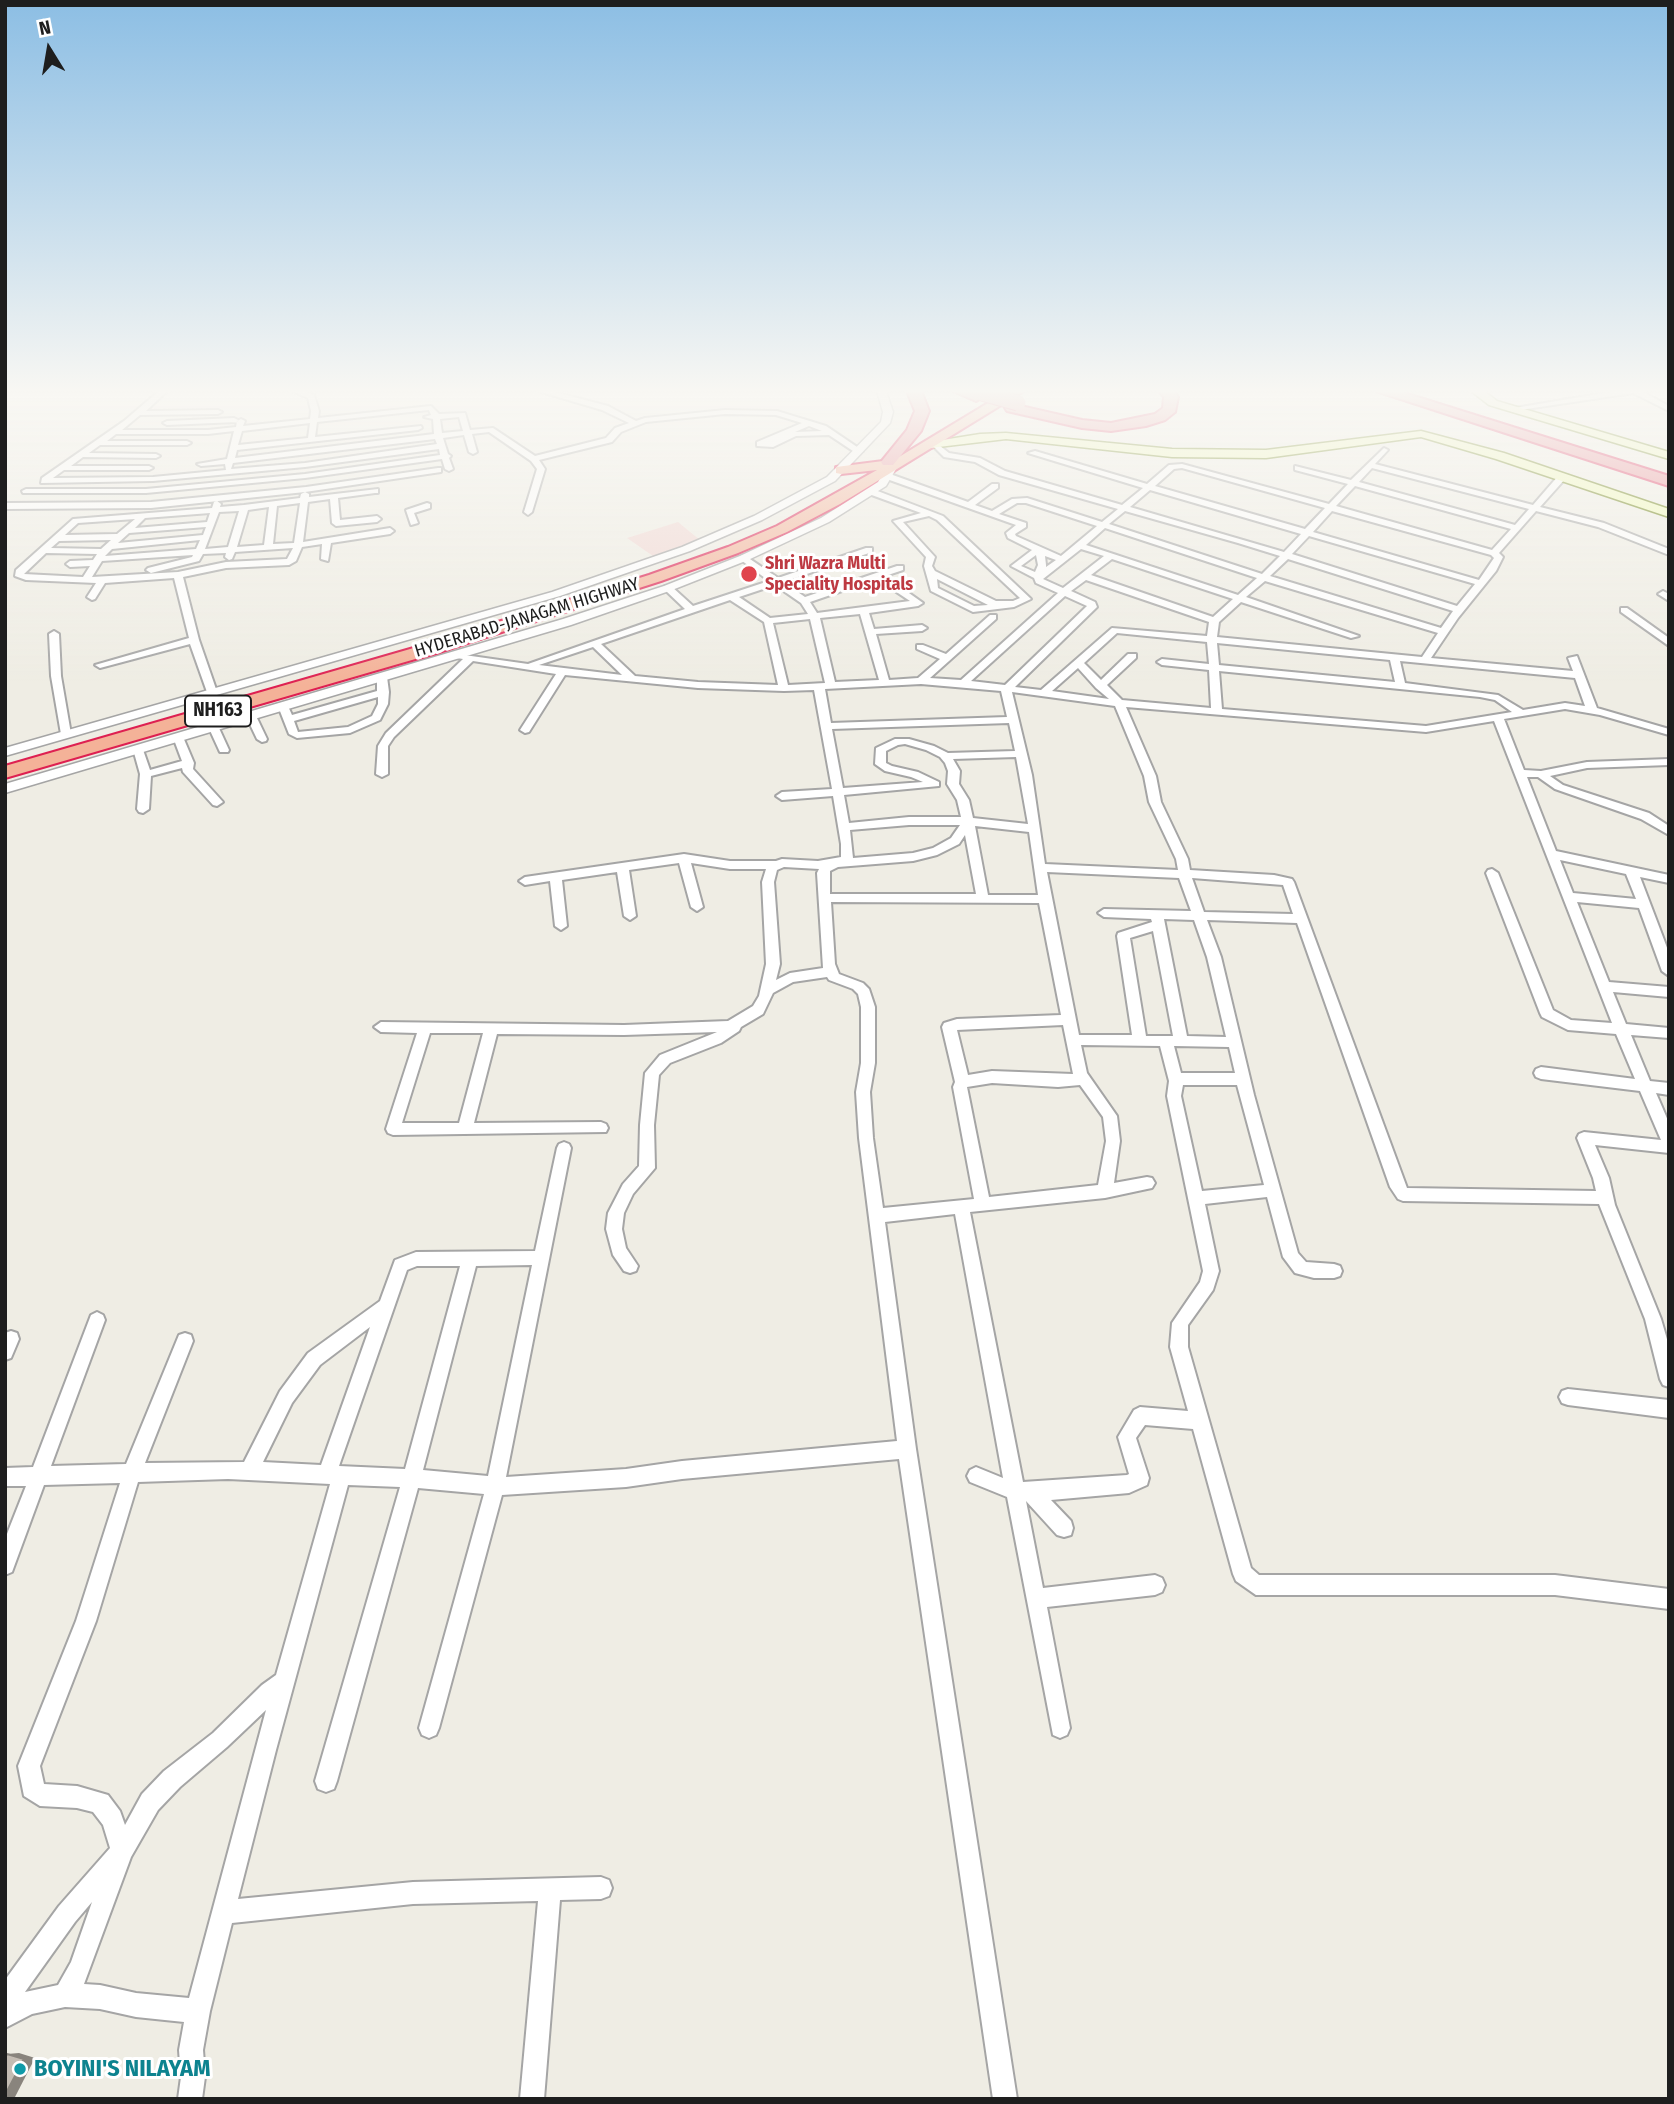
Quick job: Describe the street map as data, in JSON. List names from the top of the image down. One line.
{"streets":{"highway":["HYDERABAD-JANAGAM HIGHWAY","NH163"]},"places":["Shri Wazra Multi Speciality Hospitals","BOYINI'S NILAYAM"],"north":"top"}
